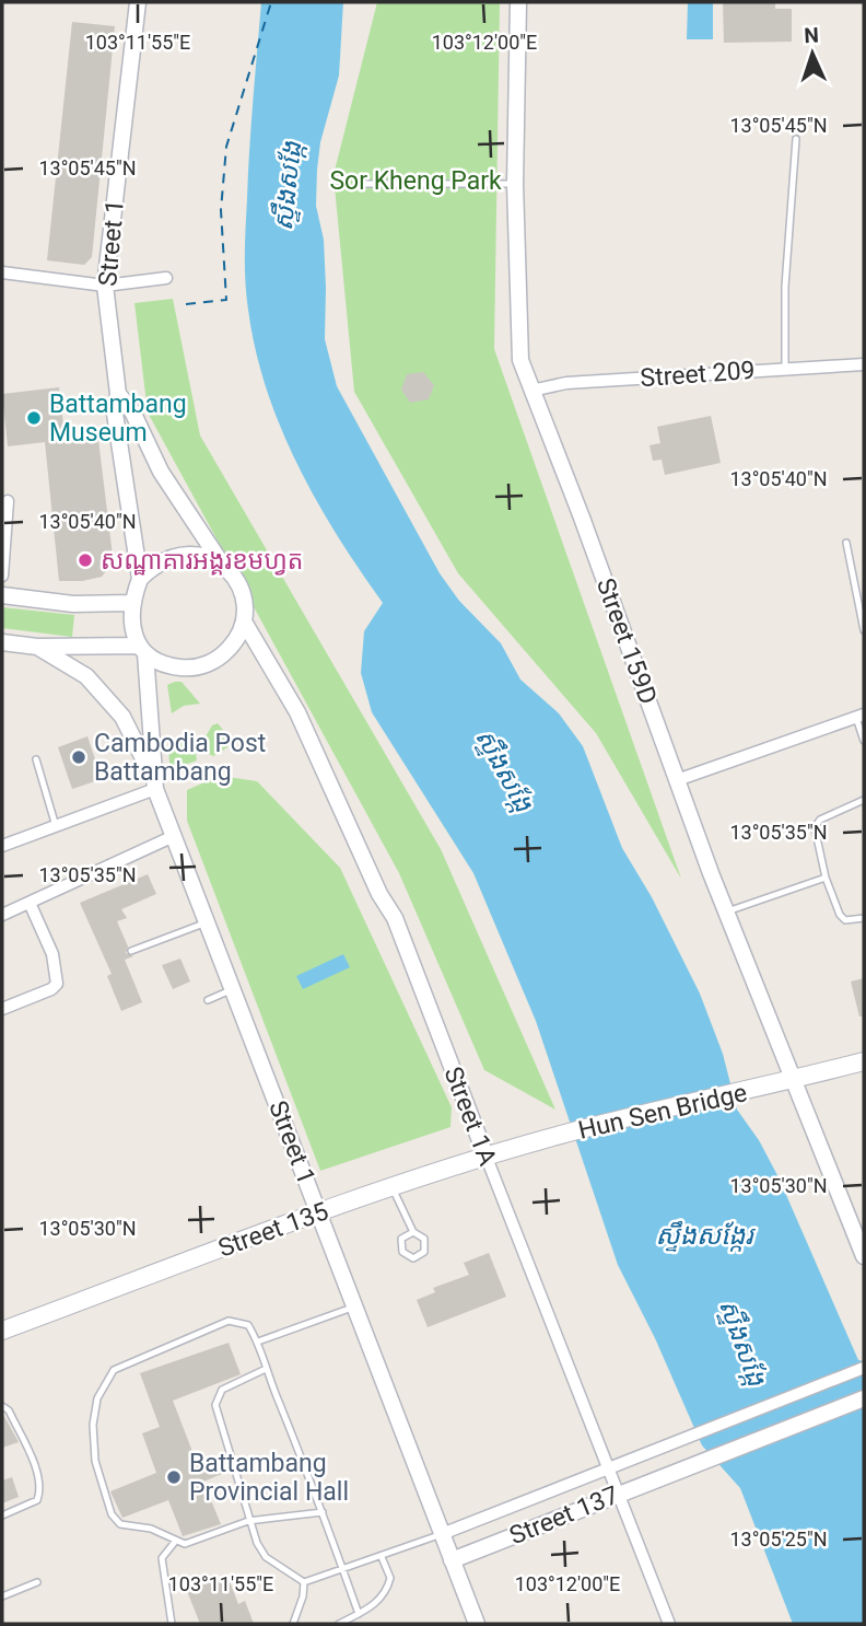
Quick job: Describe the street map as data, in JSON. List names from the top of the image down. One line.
{"streets":{"main road":["Hun Sen Bridge","Street 135"],"street":["Street 1","Street 209","Street 159D","Street 1A","Street 137"]},"crossings":[["Street 1","Street 1A"],["Street 1","Street 135"],["Street 1","Street 137"],["Street 209","Street 159D"],["Street 159D","Hun Sen Bridge"],["Hun Sen Bridge","Street 135"],["Street 1A","Street 135"],["Street 1A","Street 137"]],"water":["ស្ទឹងសង្កែ","ស្ទឹងសង្កែរ"],"parks":["Sor Kheng Park"],"places":["Battambang Museum","សណ្ឋាគារអង្គរខមហ្វត","Cambodia Post Battambang","Battambang Provincial Hall"],"north":"top","coordinates":["103°11'55\"E","103°12'00\"E","13°05'45\"N","13°05'40\"N","13°05'35\"N","13°05'30\"N","13°05'25\"N"]}
